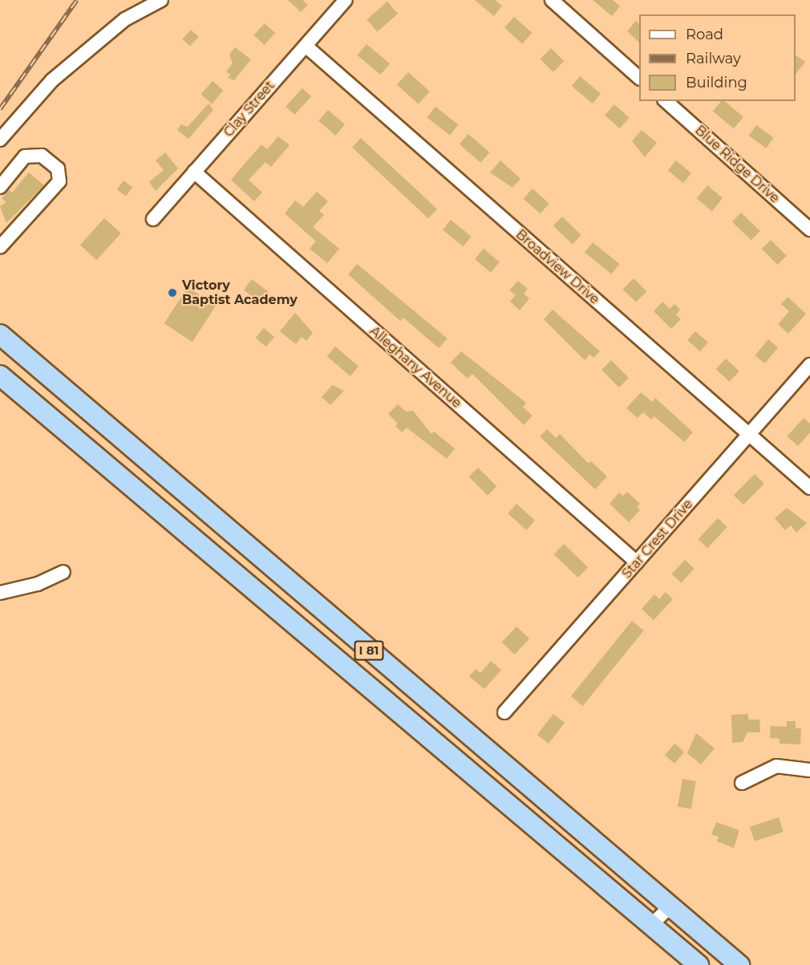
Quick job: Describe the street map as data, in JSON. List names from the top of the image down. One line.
{"streets":{"highway":["I 81"],"street":["Clay Street","Blue Ridge Drive","Broadview Drive","Alleghany Avenue","Star Crest Drive"]},"crossings":[["Clay Street","Broadview Drive"],["Clay Street","Alleghany Avenue"],["Broadview Drive","Star Crest Drive"],["Alleghany Avenue","Star Crest Drive"]],"places":["Victory Baptist Academy"],"legend":["Road","Railway","Building"]}
